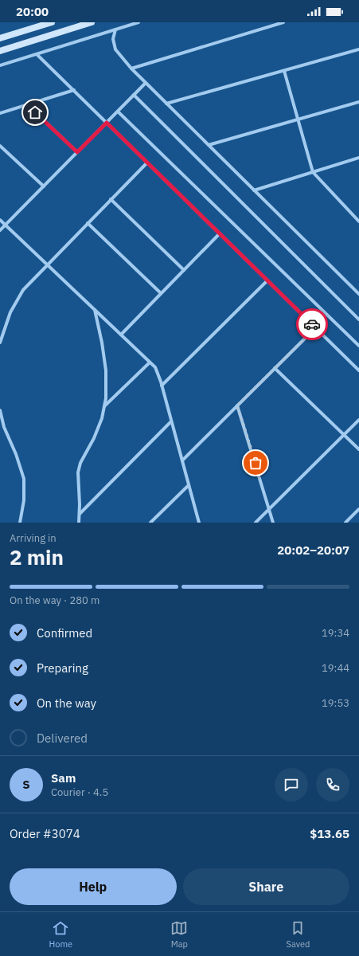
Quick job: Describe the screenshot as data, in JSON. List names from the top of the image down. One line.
{"page":{"status":"20:00","heading":["2 min","Arriving in","20:02–20:07"],"panel":["Sam","Courier · 4.5","Order #3074","$13.65"],"bar":"On the way · 280 m","list":[["Confirmed","19:34"],["Preparing","19:44"],["On the way","19:53"],"Delivered"],"round":"S","buttons":["Help","Share"],"tabs":["Home","Map","Saved"]}}
